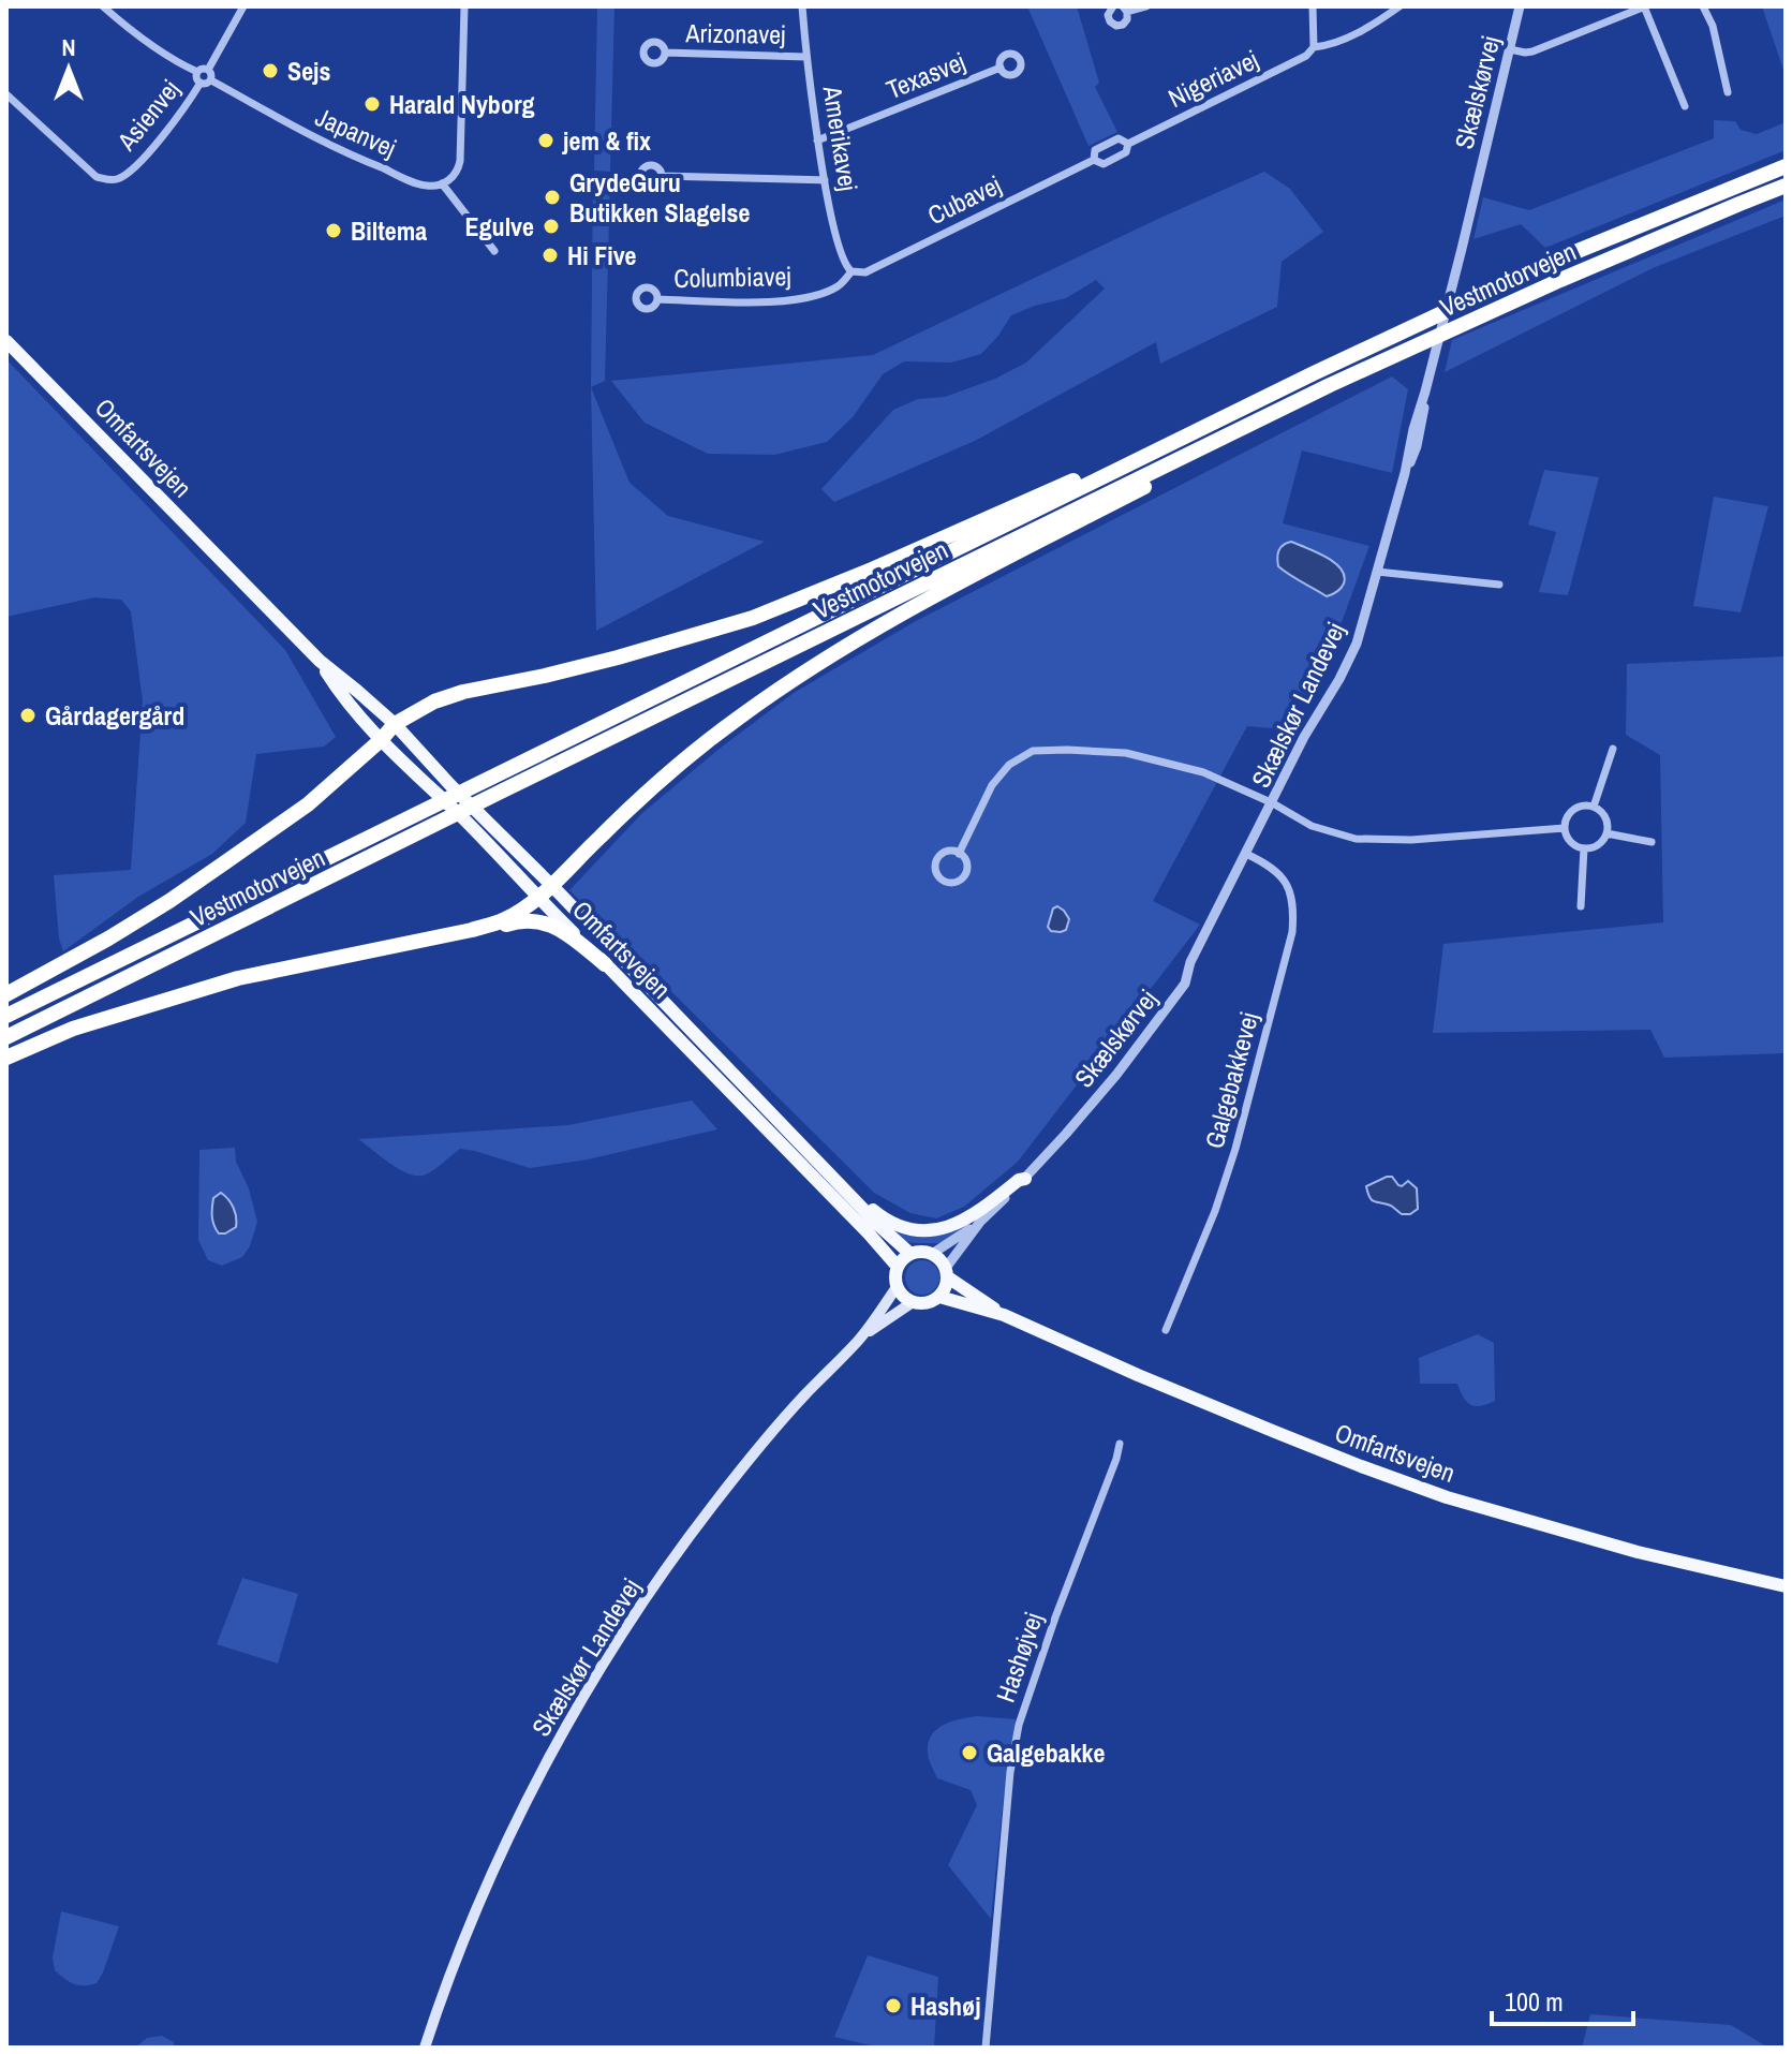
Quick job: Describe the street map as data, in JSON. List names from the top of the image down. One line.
{"streets":{"highway":["Vestmotorvejen"],"main road":["Omfartsvejen","Skælskør Landevej"],"street":["Arizonavej","Texasvej","Nigeriavej","Skælskørvej","Asienvej","Japanvej","Amerikavej","Cubavej","Columbiavej","Galgebakkevej","Hashøjvej"]},"crossings":[["Arizonavej","Amerikavej"],["Texasvej","Amerikavej"],["Nigeriavej","Cubavej"],["Skælskørvej","Omfartsvejen"],["Skælskørvej","Skælskør Landevej"],["Skælskørvej","Galgebakkevej"],["Asienvej","Japanvej"],["Amerikavej","Cubavej"],["Amerikavej","Columbiavej"],["Cubavej","Columbiavej"],["Omfartsvejen","Skælskør Landevej"],["Skælskør Landevej","Galgebakkevej"]],"places":["Sejs","Harald Nyborg","jem & fix","GrydeGuru Butikken Slagelse","Egulve","Biltema","Hi Five","Gårdagergård","Galgebakke","Hashøj"],"scale_bar":"100 m","north":"top"}
